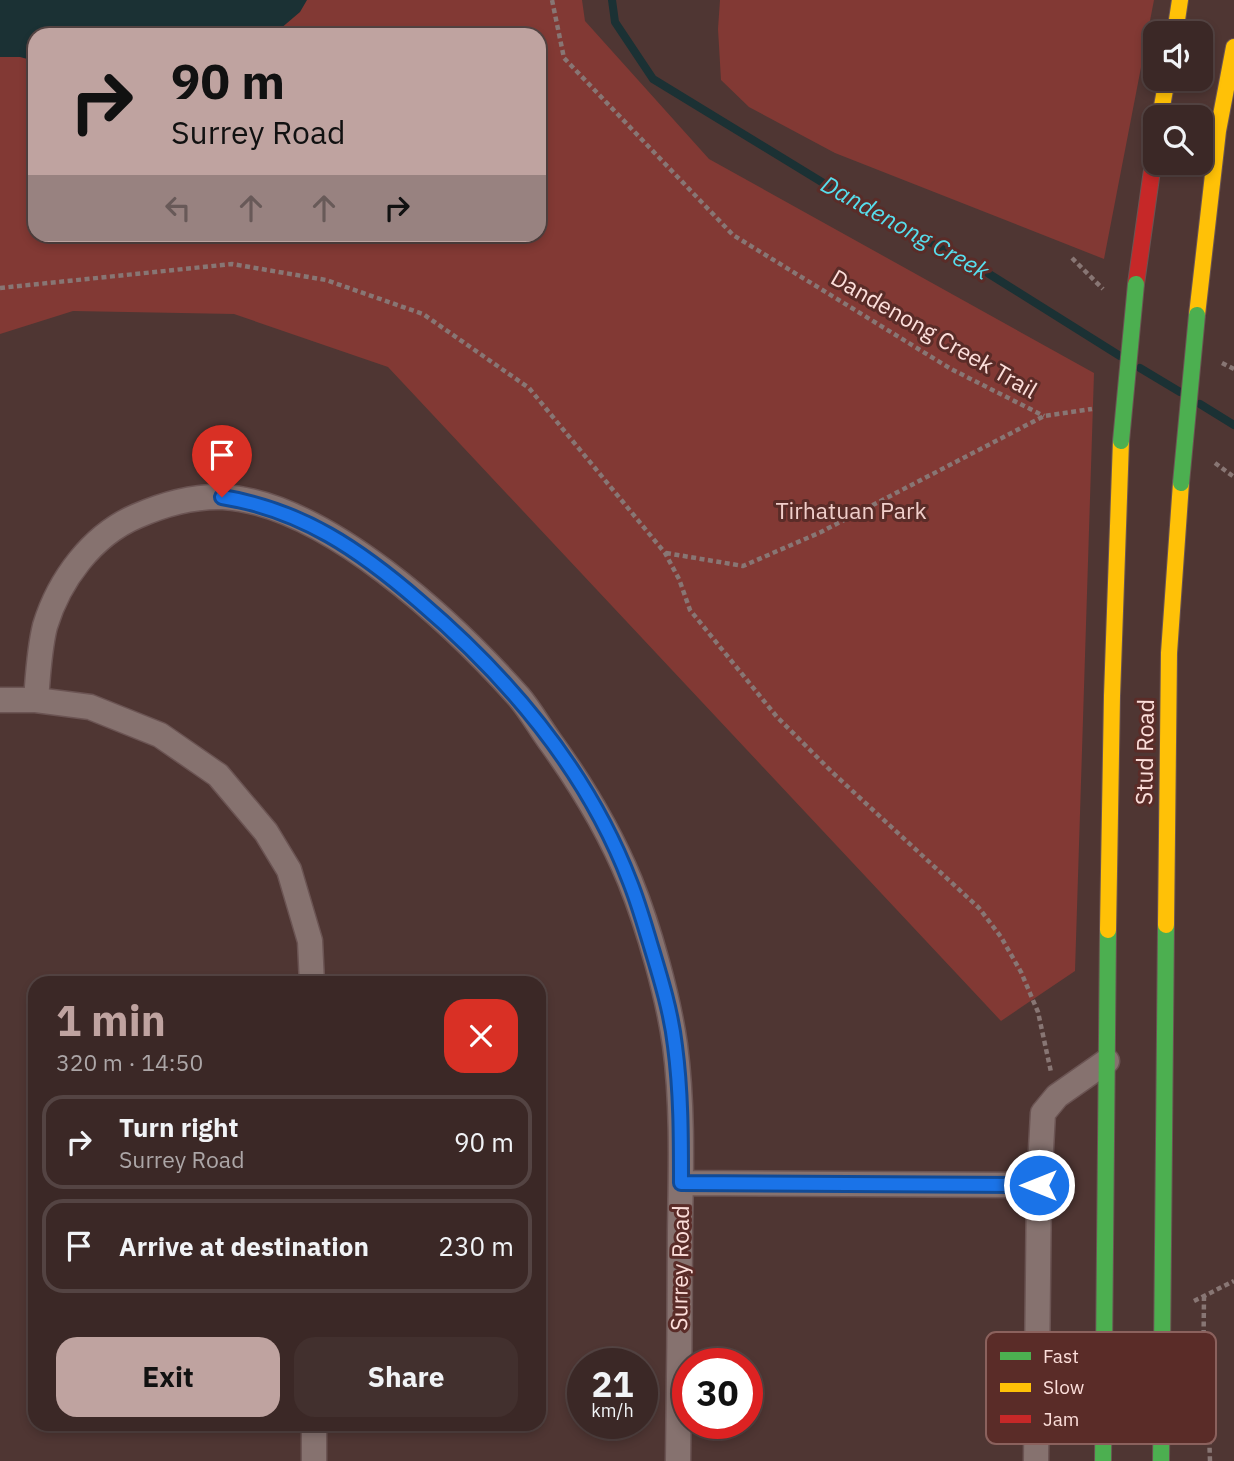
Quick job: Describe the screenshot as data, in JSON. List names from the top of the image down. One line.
{"streets":{"highway":["Stud Road"],"street":["Surrey Road"],"path":["Dandenong Creek Trail"]},"water":["Dandenong Creek"],"parks":["Tirhatuan Park"],"legend":["Fast","Slow","Jam"],"page":{"turn":["90 m","Surrey Road"],"heading":["1 min","320 m · 14:50"],"list":[{"name":"Turn right","note":"Surrey Road","value":"90 m"},{"name":"Arrive at destination","value":"230 m"}],"buttons":["Exit","Share"],"speed":"21 km/h","limit":"30"}}
